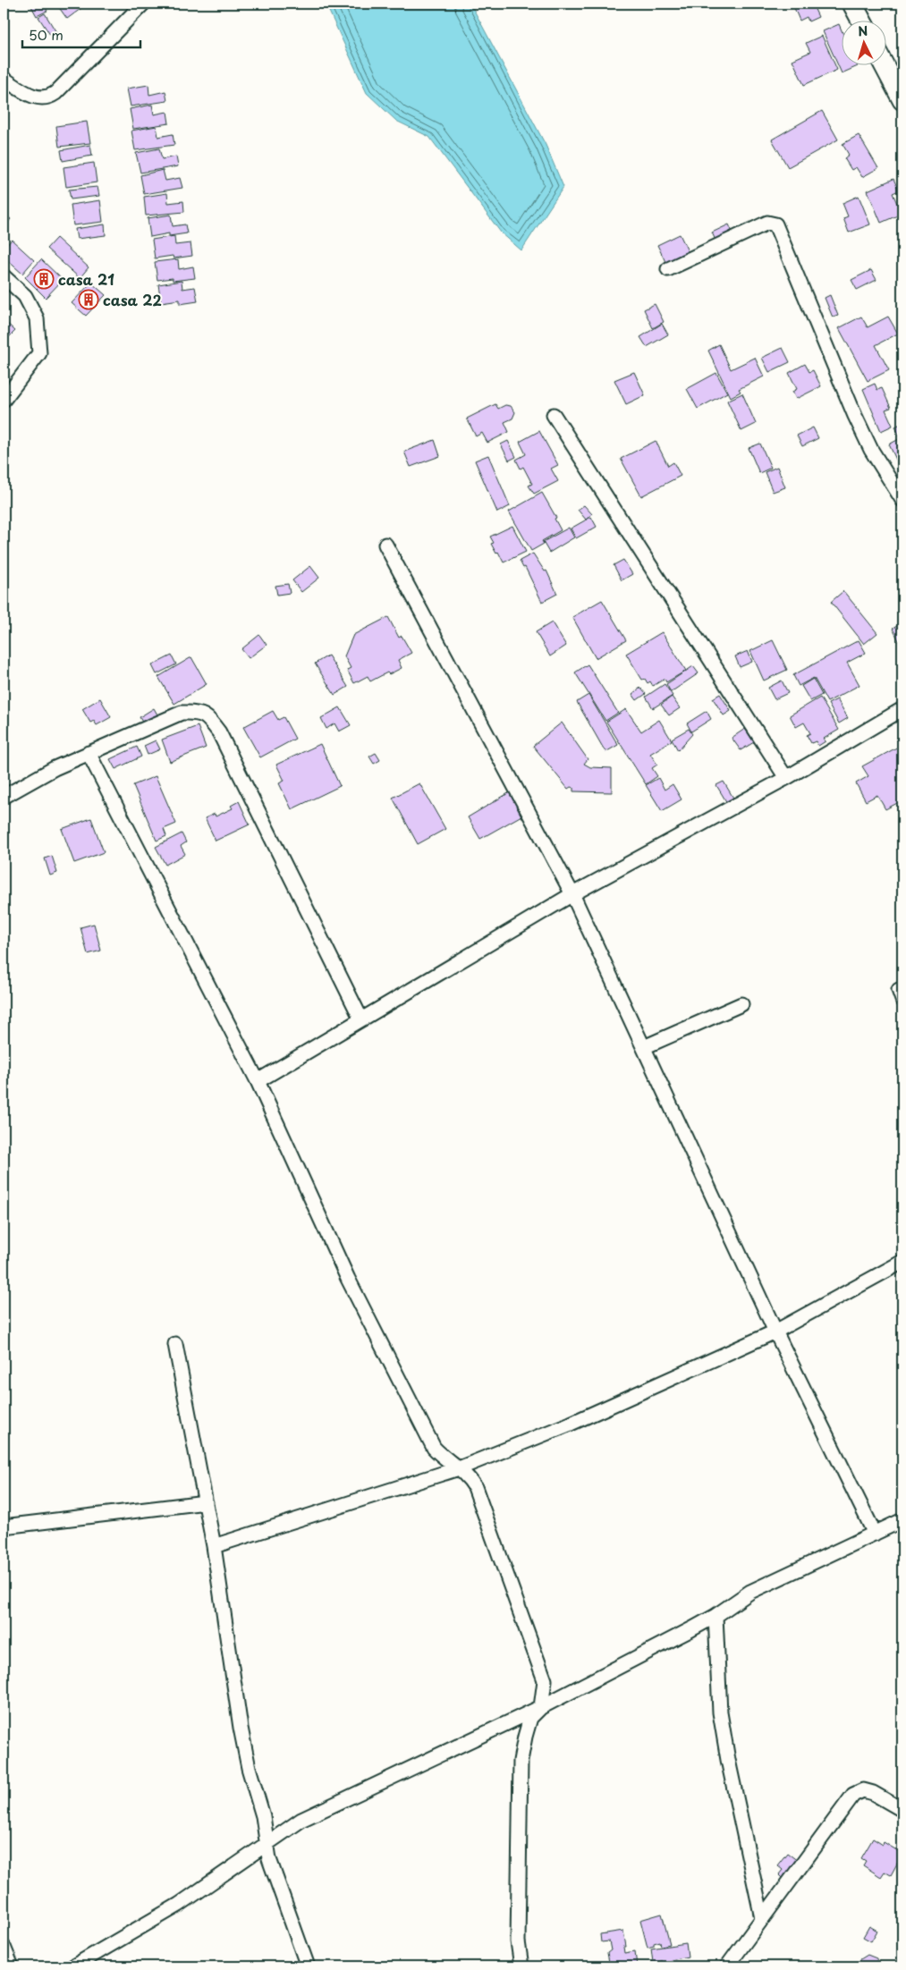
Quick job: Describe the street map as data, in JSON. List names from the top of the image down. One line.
{"places":{"building":["casa 21","casa 22"]},"scale_bar":"50 m","north":"top"}
